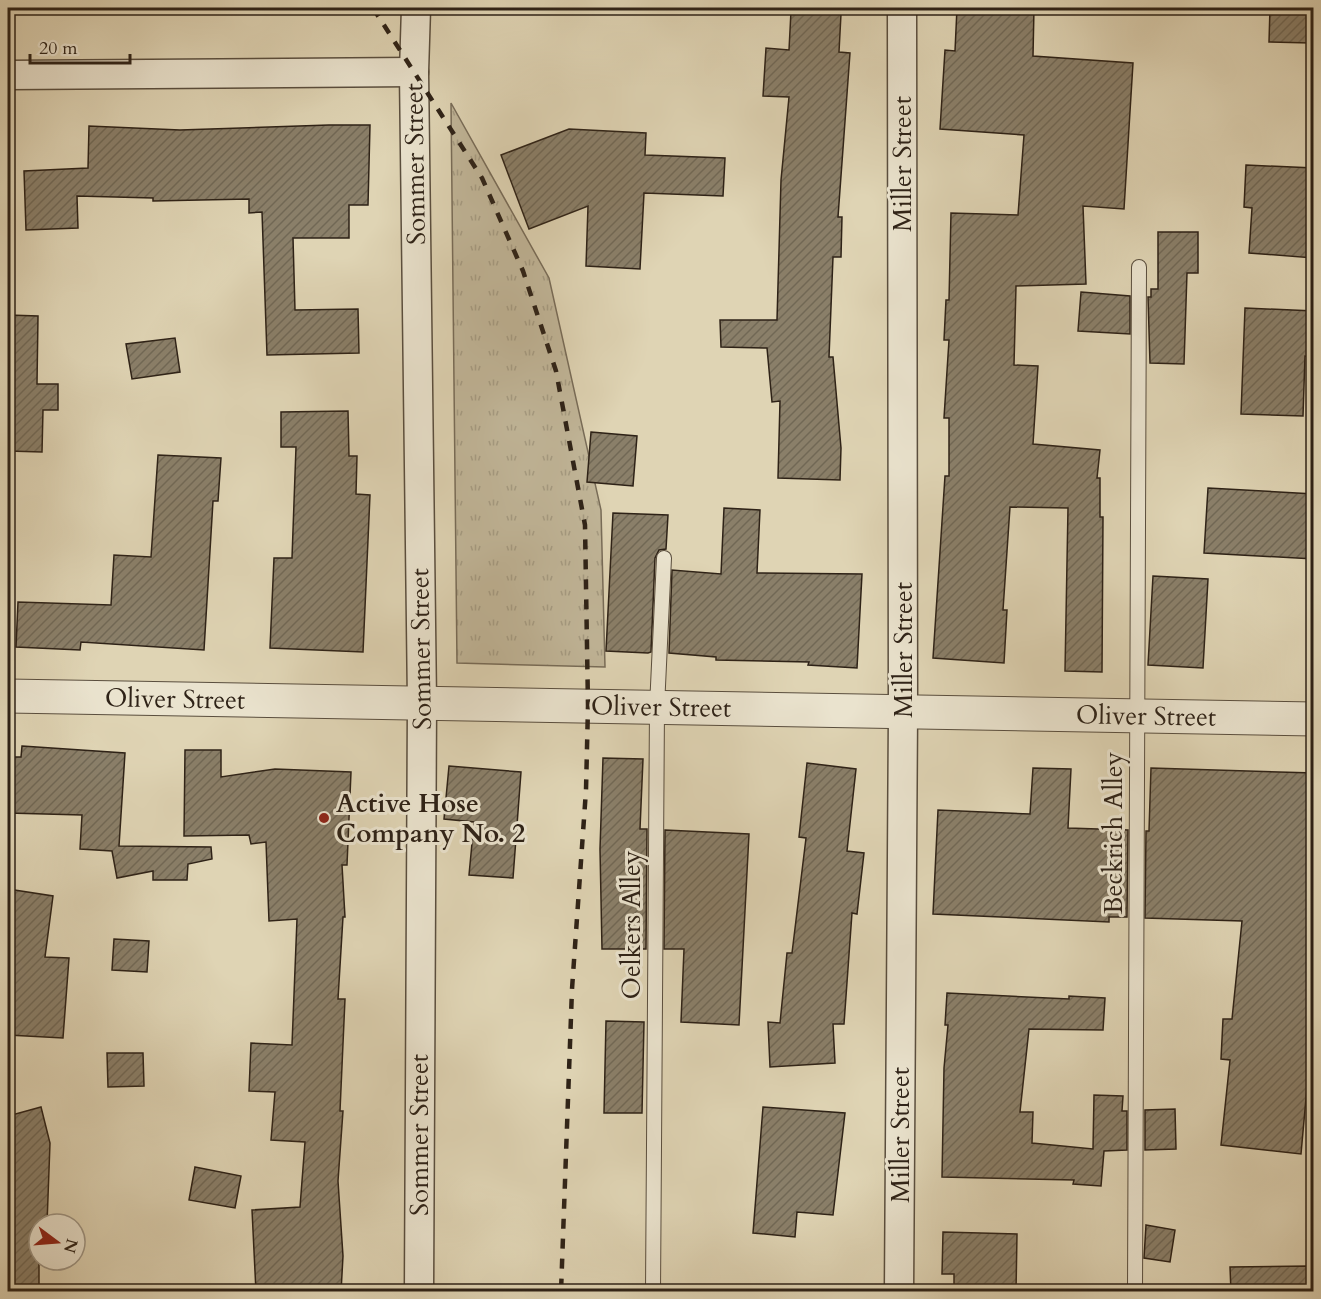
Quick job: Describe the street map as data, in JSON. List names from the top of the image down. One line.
{"streets":{"street":["Sommer Street","Miller Street","Oliver Street"],"lane":["Beckrich Alley","Oelkers Alley"]},"crossings":[["Sommer Street","Oliver Street"],["Miller Street","Oliver Street"],["Oliver Street","Beckrich Alley"],["Oliver Street","Oelkers Alley"]],"places":["Active Hose Company No. 2"],"scale_bar":"20 m","north":"right"}
